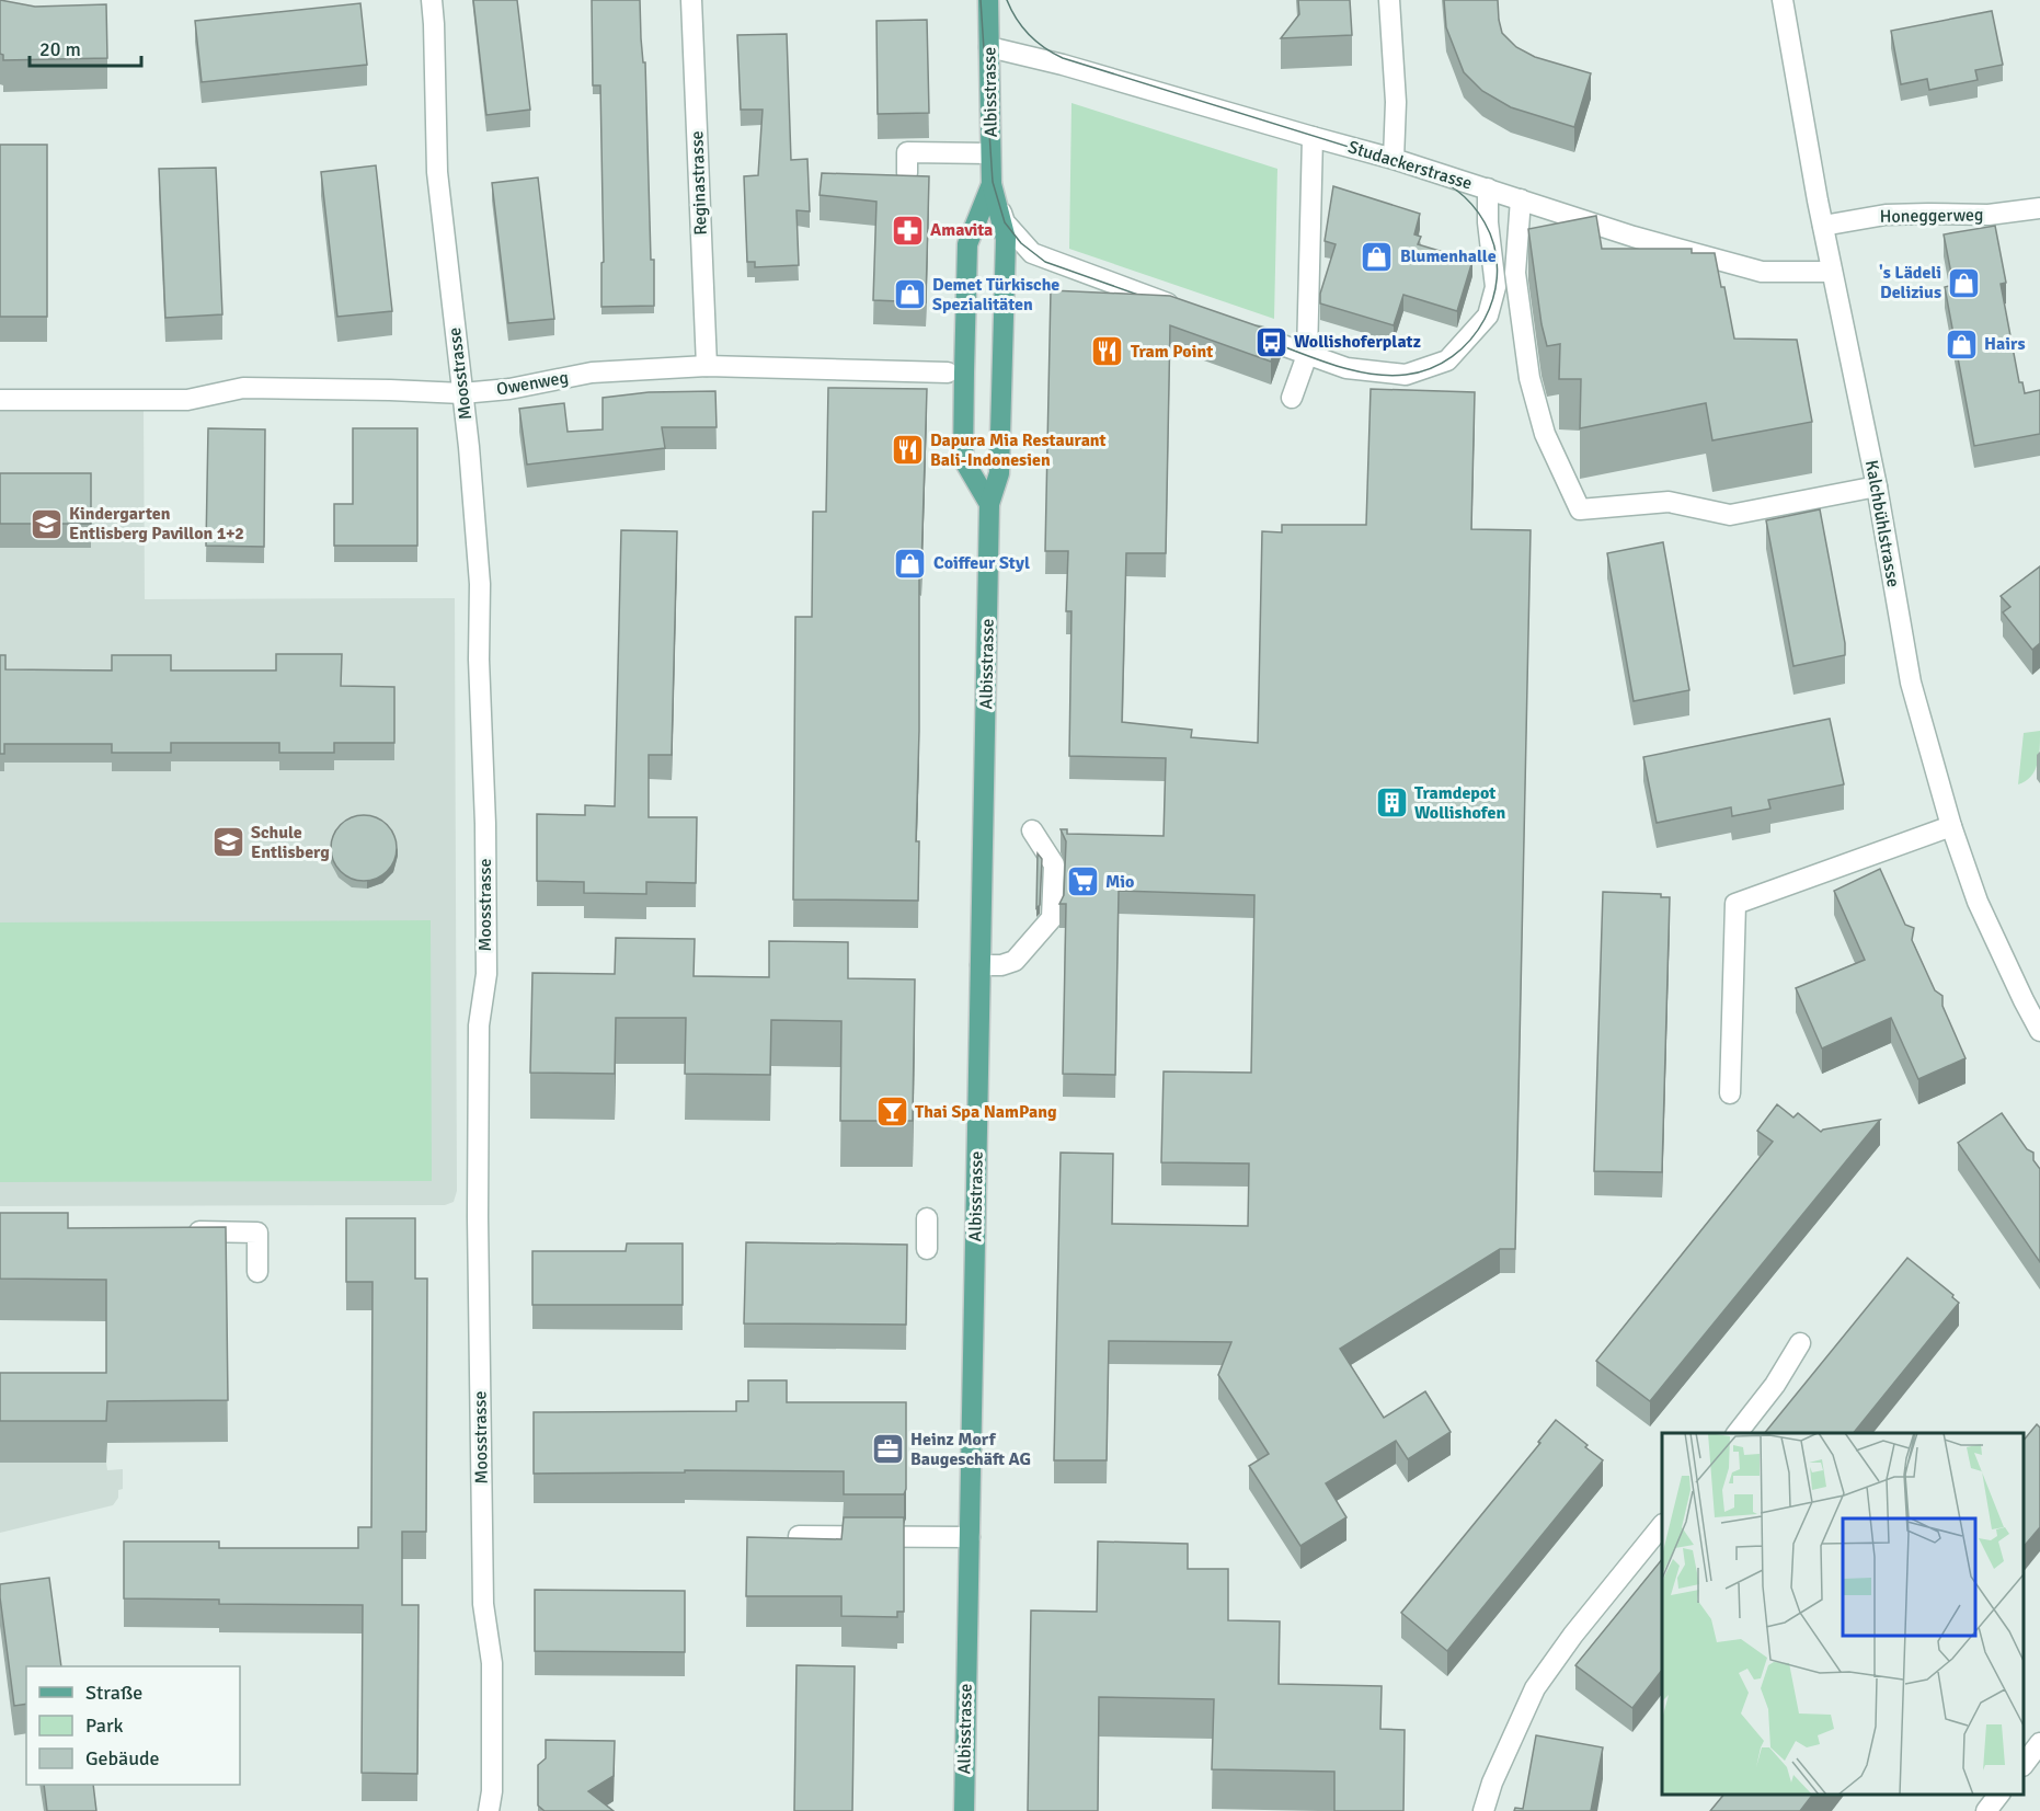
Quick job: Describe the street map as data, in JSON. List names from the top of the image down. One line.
{"streets":{"main road":["Albisstrasse"],"street":["Studackerstrasse","Reginastrasse","Honeggerweg","Moosstrasse","Owenweg","Kalchbühlstrasse"]},"crossings":[["Albisstrasse","Studackerstrasse"],["Studackerstrasse","Kalchbühlstrasse"],["Reginastrasse","Owenweg"],["Honeggerweg","Kalchbühlstrasse"],["Moosstrasse","Owenweg"]],"places":{"pharmacy":["Amavita"],"shop":["Blumenhalle","'s Lädeli Delizius","Demet Türkische Spezialitäten","Hairs","Coiffeur Styl"],"bus stop":["Wollishoferplatz"],"restaurant":["Tram Point","Dapura Mia Restaurant Bali-Indonesien"],"school or university":["Kindergarten Entlisberg Pavillon 1+2","Schule Entlisberg"],"building":["Tramdepot Wollishofen"],"supermarket":["Mio"],"bar":["Thai Spa NamPang"],"office":["Heinz Morf Baugeschäft AG"]},"legend":["Straße","Park","Gebäude"],"scale_bar":"20 m"}
